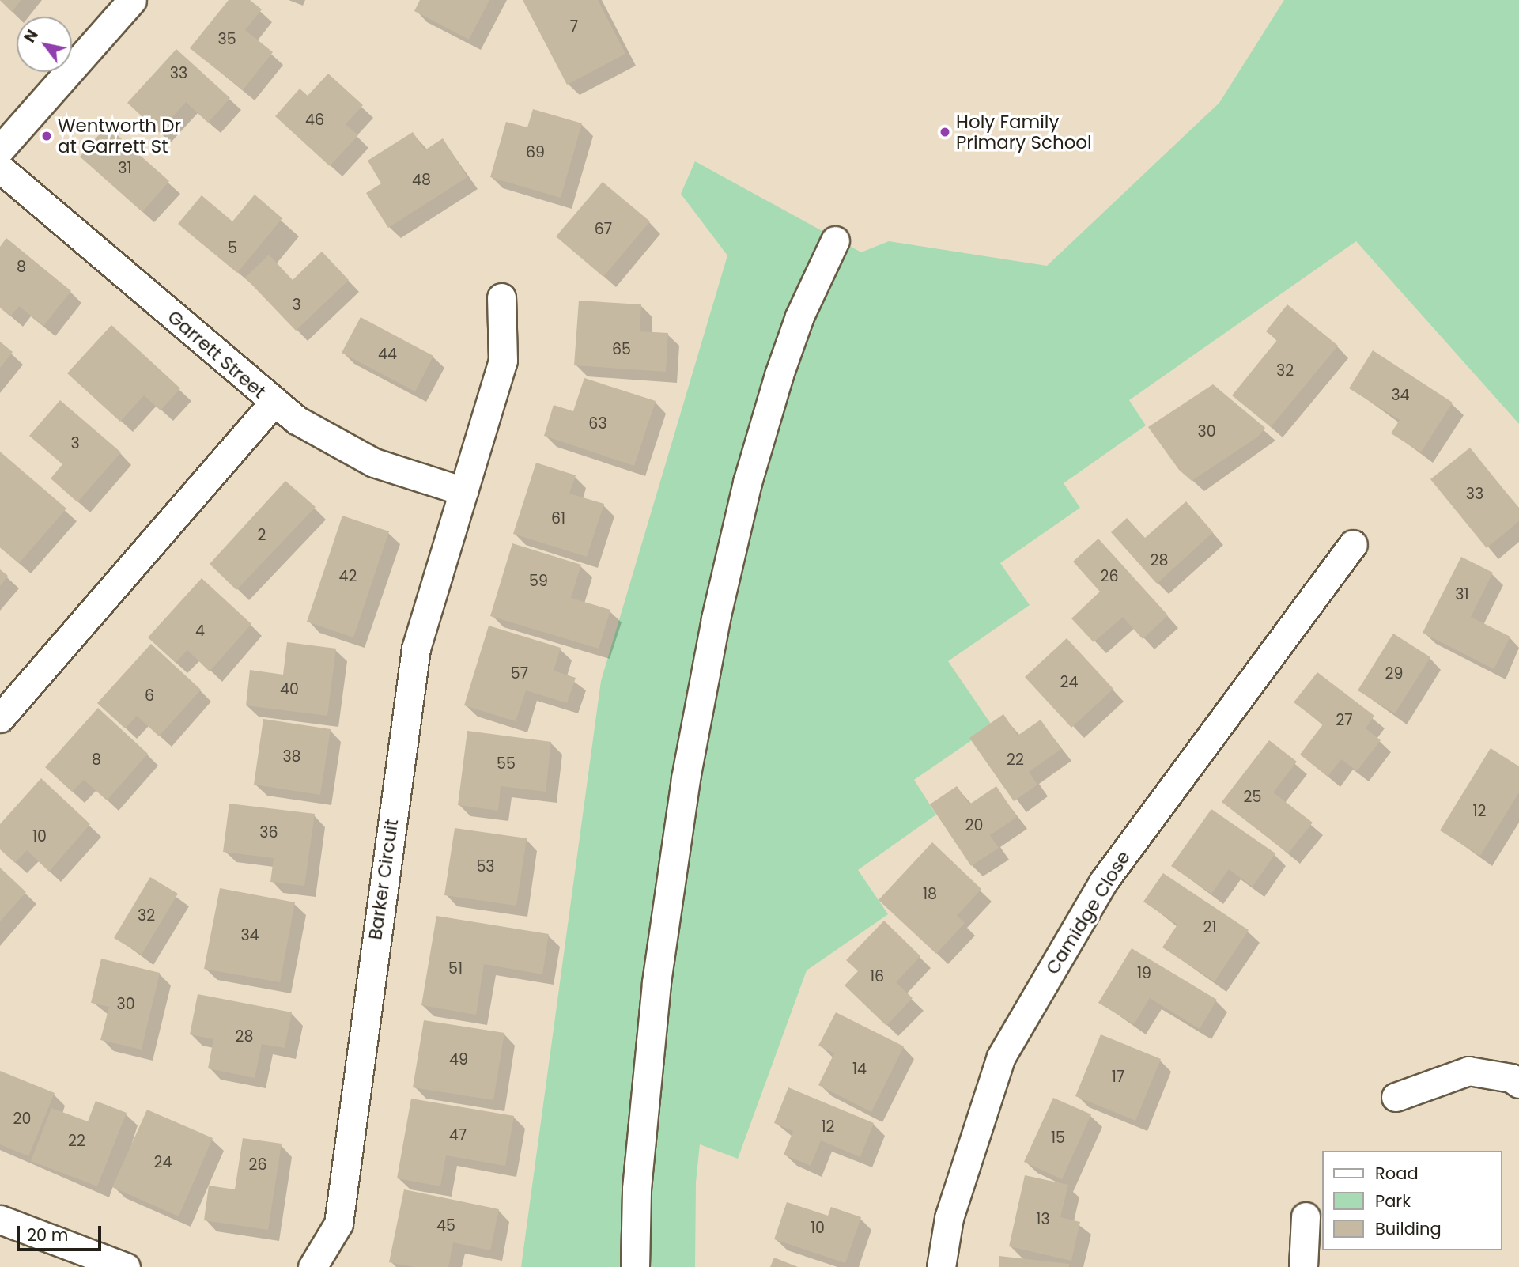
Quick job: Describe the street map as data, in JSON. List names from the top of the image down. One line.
{"streets":{"street":["Garrett Street","Barker Circuit","Camidge Close"]},"crossings":[["Garrett Street","Barker Circuit"]],"places":["Holy Family Primary School","Wentworth Dr at Garrett St"],"house_numbers":["7","35","33","46","69","31","48","67","5","8","3","65","44","32","34","63","30","3","33","61","2","28","42","26","59","31","4","57","29","24","40","6","27","38","8","22","55","25","12","20","36","10","53","18","32","21","34","51","19","16","30","28","49","14","17","20","12","47","15","22","24","26","13","45","10"],"legend":["Road","Park","Building"],"scale_bar":"20 m","north":"top left"}
